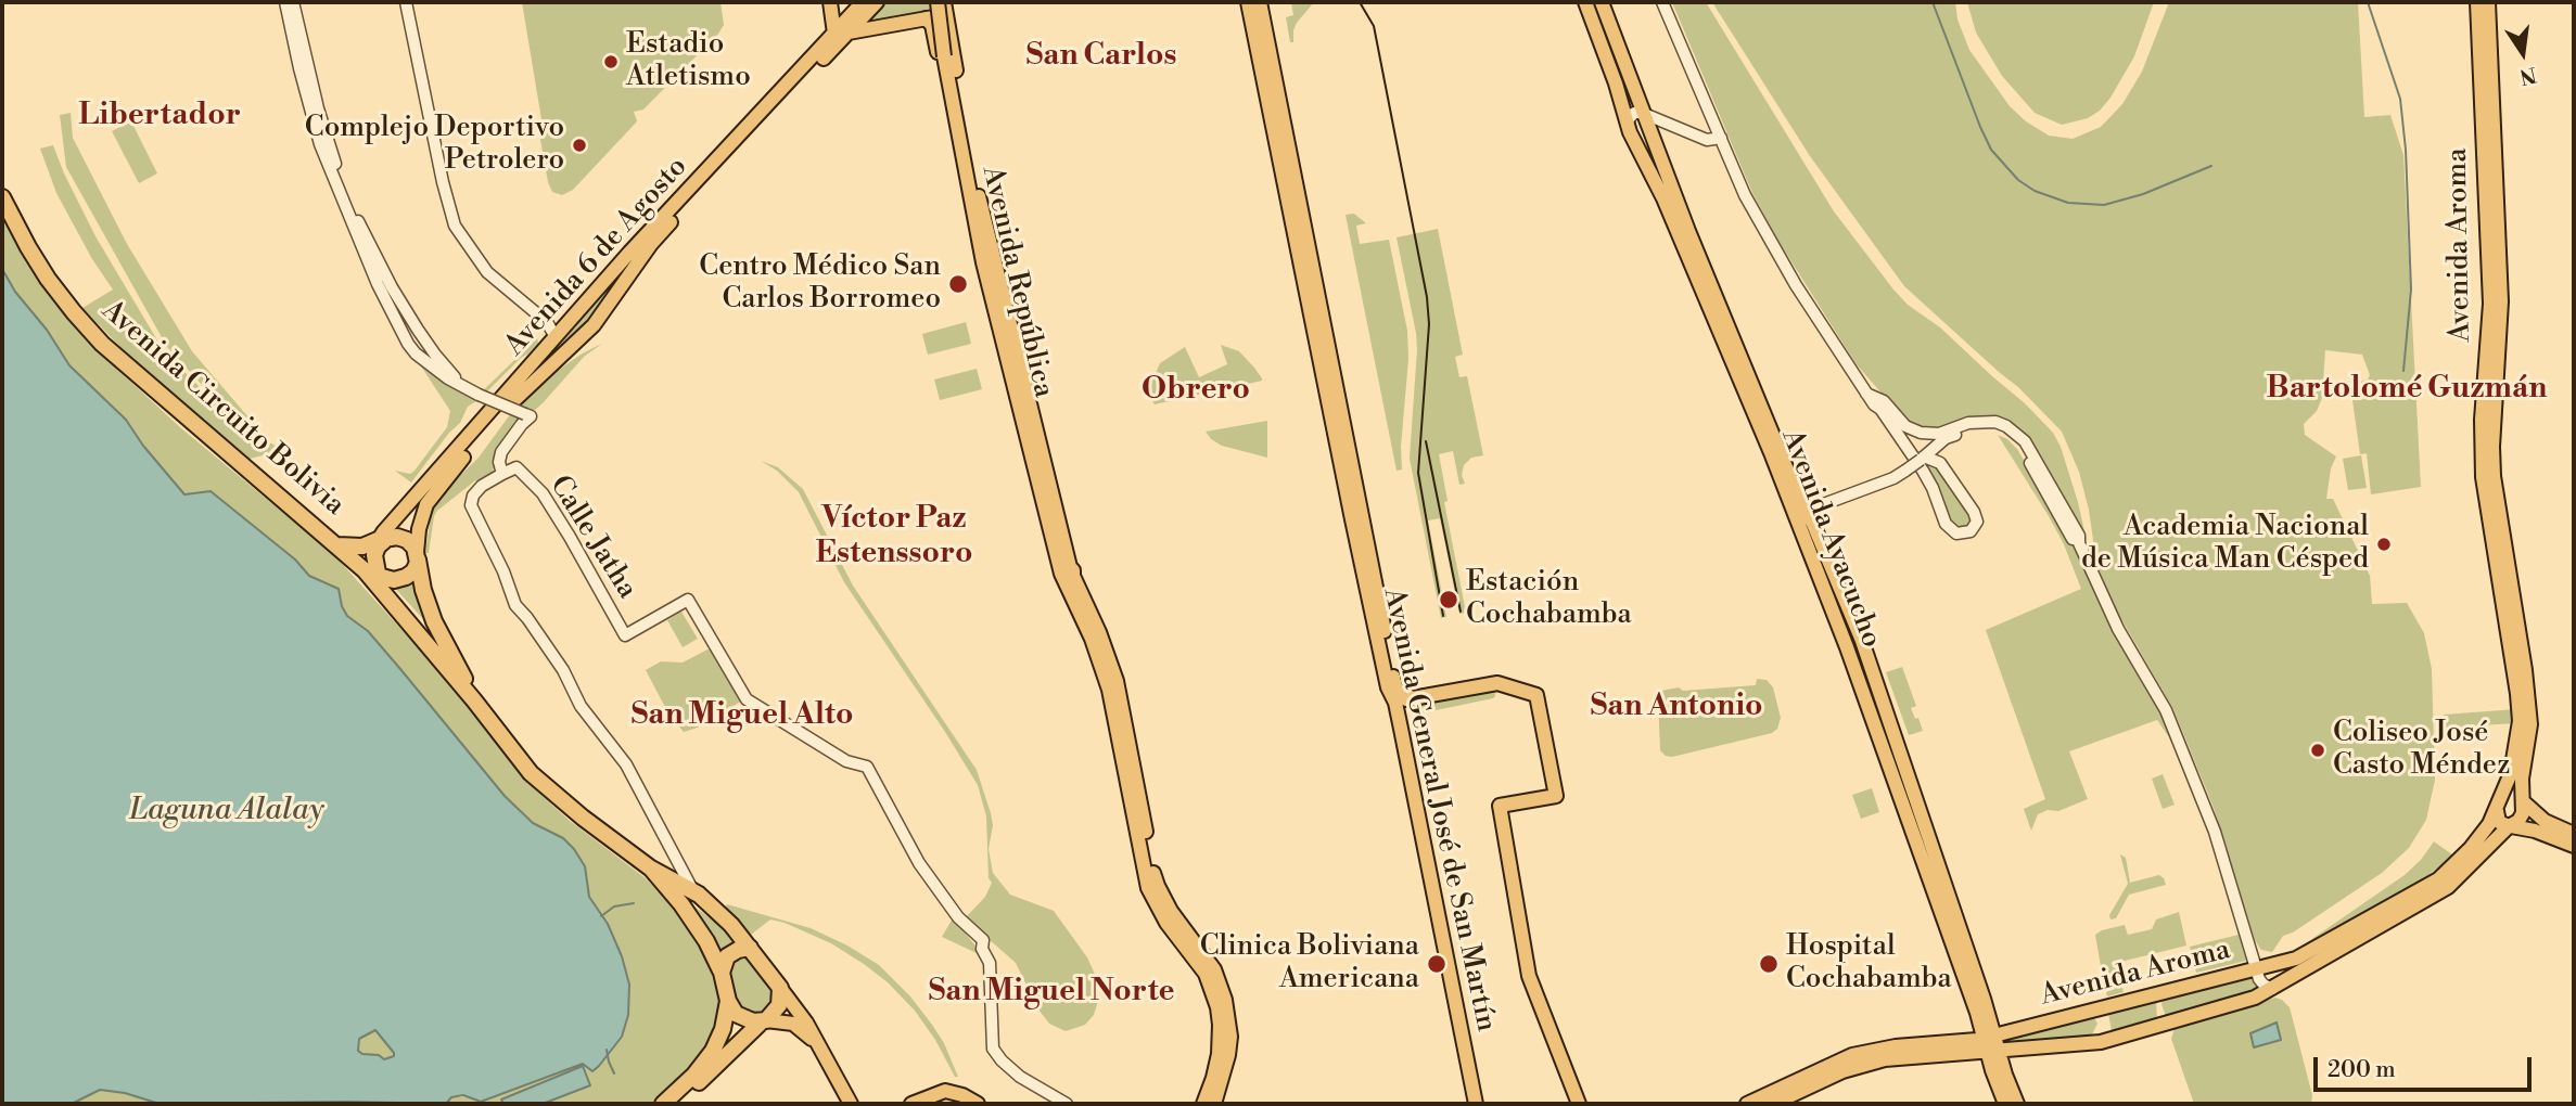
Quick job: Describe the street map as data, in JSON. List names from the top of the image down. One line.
{"streets":{"highway":["Avenida Circuito Bolivia"],"main road":["Avenida Aroma","Avenida 6 de Agosto","Avenida República","Avenida Ayacucho","Avenida General José de San Martín"],"street":["Calle Jatha"]},"crossings":[["Avenida Aroma","Avenida Ayacucho"],["Avenida 6 de Agosto","Avenida Circuito Bolivia"]],"districts":["San Carlos","Libertador","Bartolomé Guzmán","Obrero","Víctor Paz Estenssoro","San Antonio","San Miguel Alto","San Miguel Norte"],"water":["Laguna Alalay"],"places":["Estadio Atletismo","Complejo Deportivo Petrolero","Centro Médico San Carlos Borromeo","Academia Nacional de Música Man Césped","Estación Cochabamba","Coliseo José Casto Méndez","Clinica Boliviana Americana","Hospital Cochabamba"],"scale_bar":"200 m","north":"bottom"}
